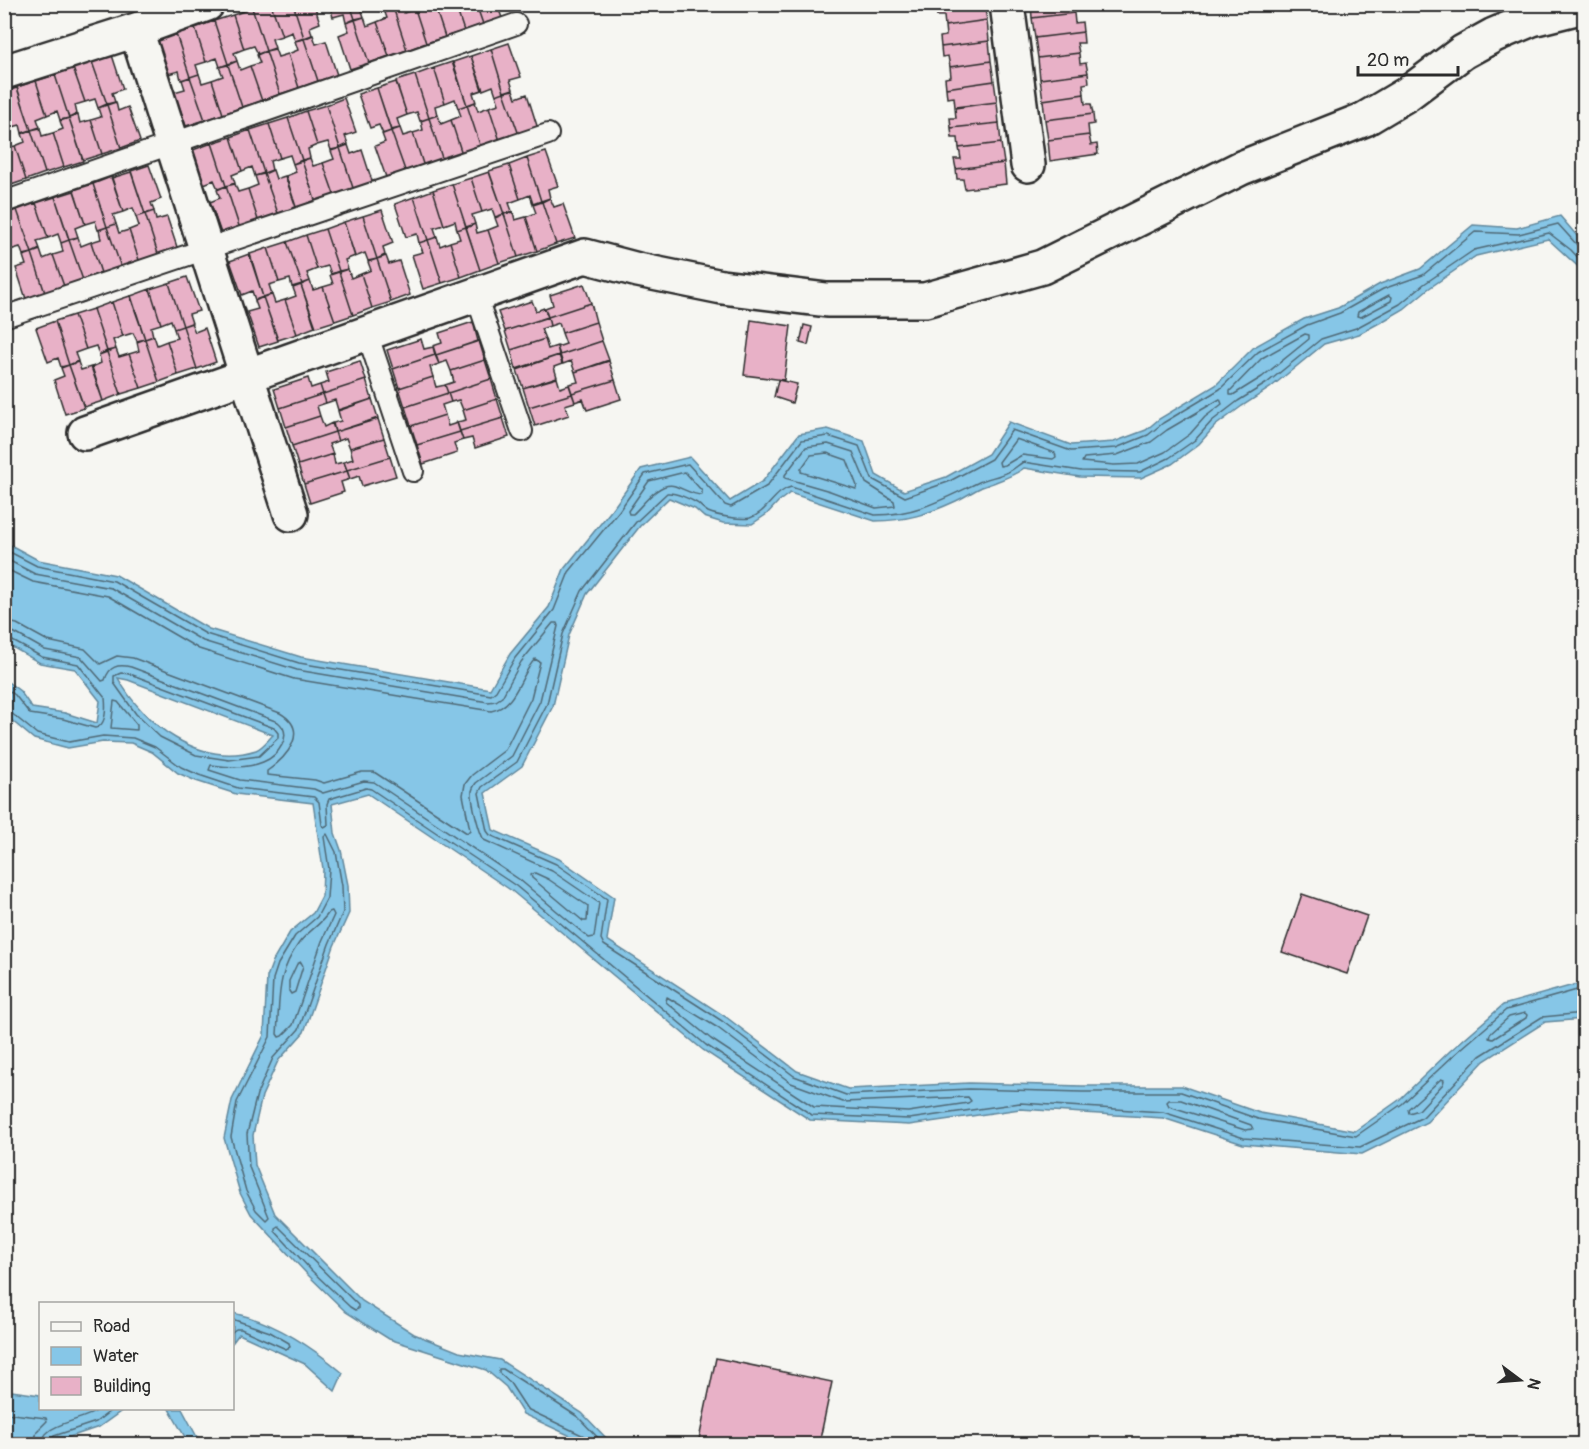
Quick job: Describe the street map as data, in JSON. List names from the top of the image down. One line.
{"legend":["Road","Water","Building"],"scale_bar":"20 m","north":"right"}
